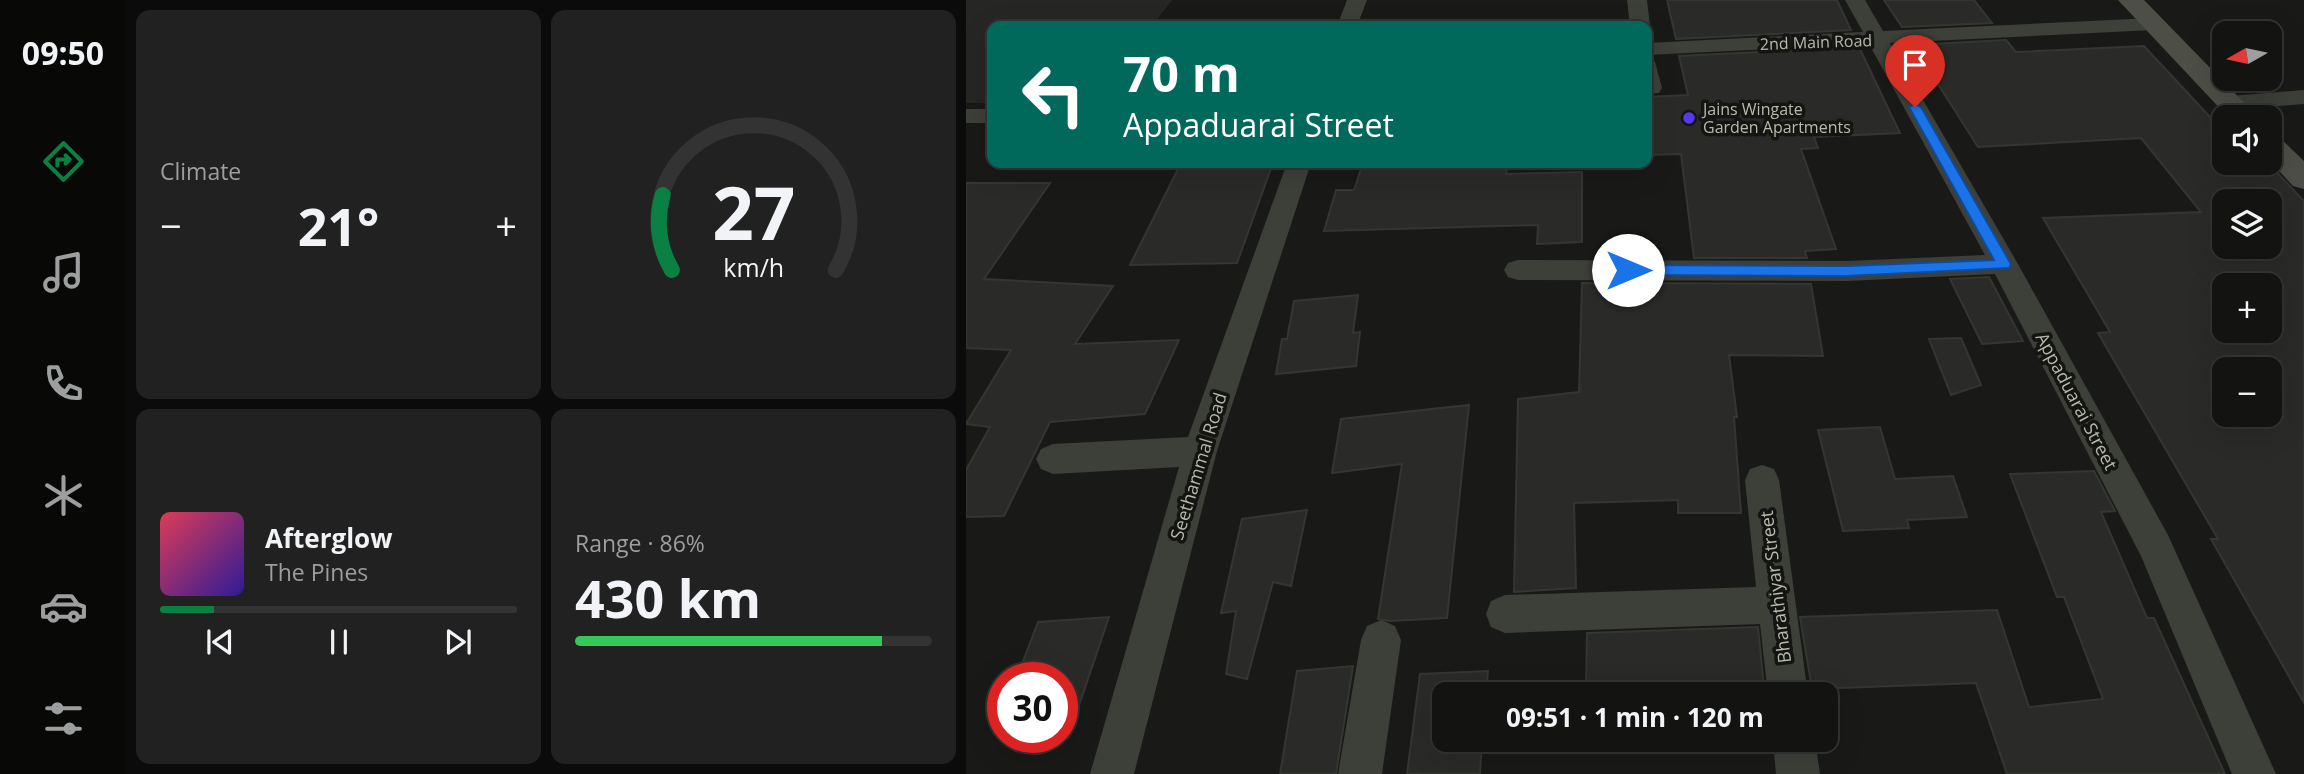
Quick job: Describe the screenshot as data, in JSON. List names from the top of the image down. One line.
{"streets":{"street":["2nd Main Road","Appaduarai Street","Seethammal Road","Bharathiyar Street"]},"crossings":[["2nd Main Road","Appaduarai Street"]],"places":["Jains Wingate Garden Apartments"],"north":"left","page":{"tabs":"09:50","tile":["Climate",["Range · 86%","430 km"]],"map_buttons":["+","−"],"turn":["70 m","Appaduarai Street"],"heat":["−","21°","+"],"song":["Afterglow","The Pines"],"limit":"30","trip":"09:51 · 1 min · 120 m","gauge":["27","km/h"]}}
